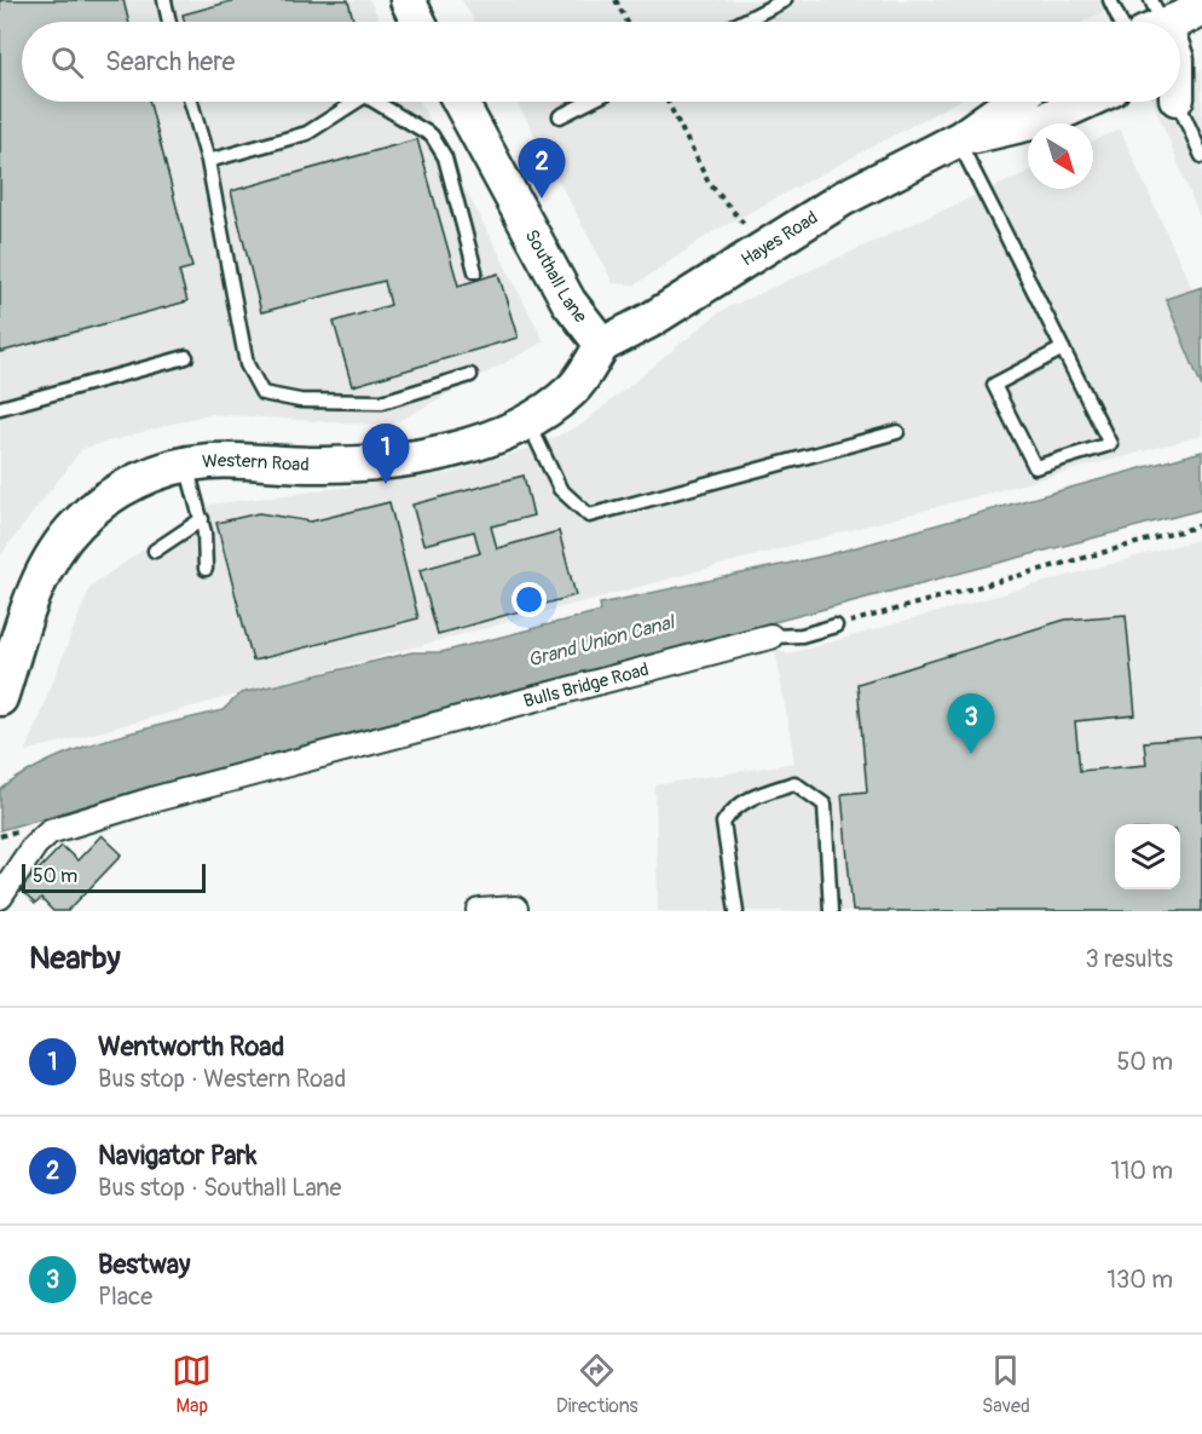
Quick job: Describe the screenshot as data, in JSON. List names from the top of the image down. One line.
{"streets":{"street":["Hayes Road","Southall Lane","Western Road","Bulls Bridge Road"]},"crossings":[["Hayes Road","Southall Lane"],["Hayes Road","Western Road"],["Southall Lane","Western Road"]],"water":["Grand Union Canal"],"scale_bar":"50 m","north":"bottom right","page":{"search":"Search here","pins":["2","1","3"],"scale":"50 m","heading":["Nearby","3 results"],"list":[{"mark":"1","name":"Wentworth Road","note":"Bus stop · Western Road","value":"50 m"},{"mark":"2","name":"Navigator Park","note":"Bus stop · Southall Lane","value":"110 m"},{"mark":"3","name":"Bestway","note":"Place","value":"130 m"}],"nav":["Map","Directions","Saved"]}}
